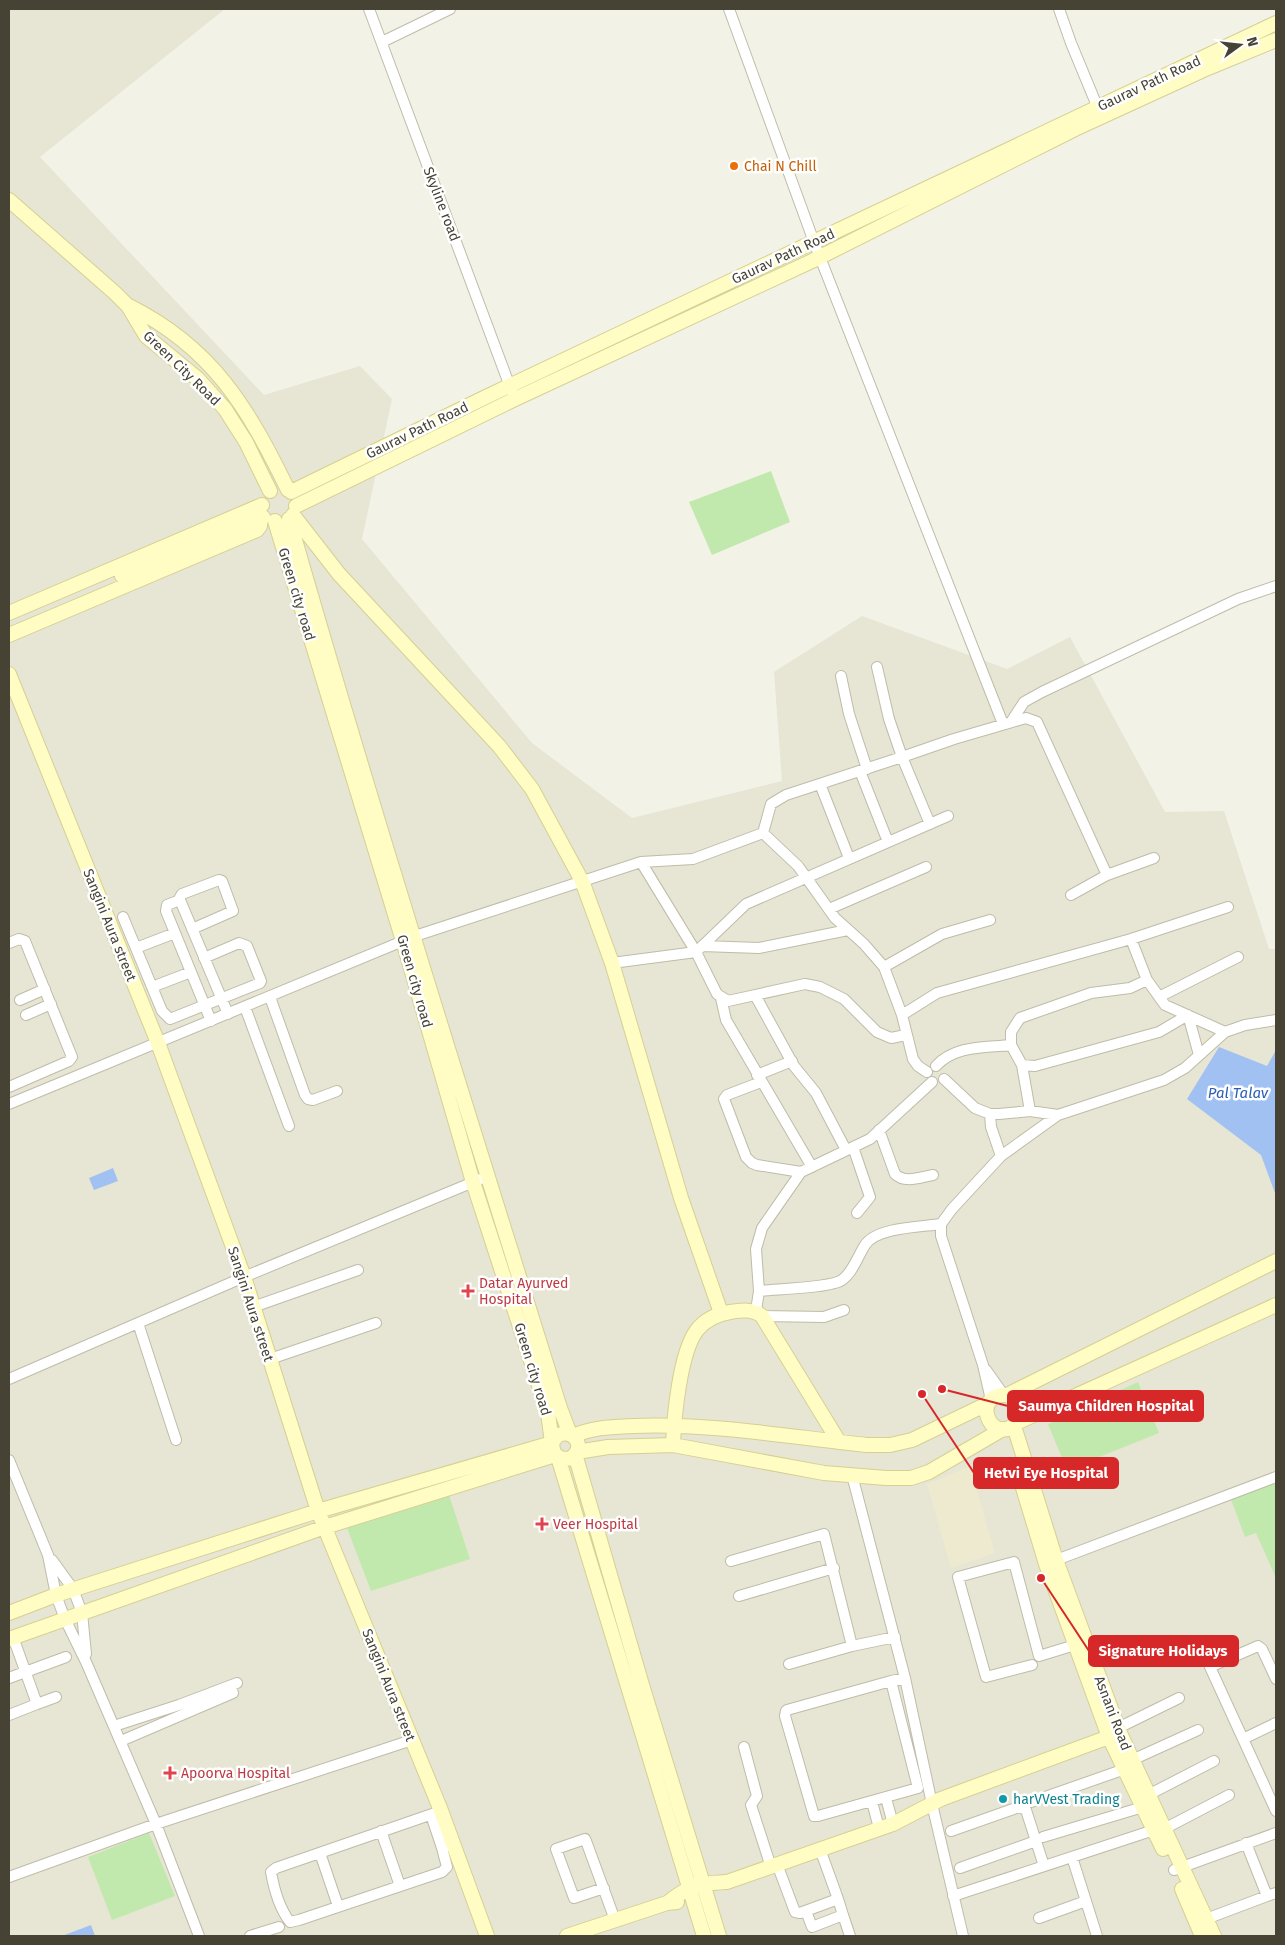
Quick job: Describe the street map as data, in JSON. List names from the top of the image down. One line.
{"streets":{"street":["Gaurav Path Road","Skyline road","Green City Road","Green city road","Sangini Aura street","Asnani Road"]},"crossings":[["Gaurav Path Road","Skyline road"],["Gaurav Path Road","Green City Road"],["Gaurav Path Road","Green city road"],["Green City Road","Green city road"]],"water":["Pal Talav"],"places":{"other":["Chai N Chill","Saumya Children Hospital","Hetvi Eye Hospital","Signature Holidays","harVVest Trading"],"health":["Datar Ayurved Hospital","Veer Hospital","Apoorva Hospital"]},"north":"right"}
